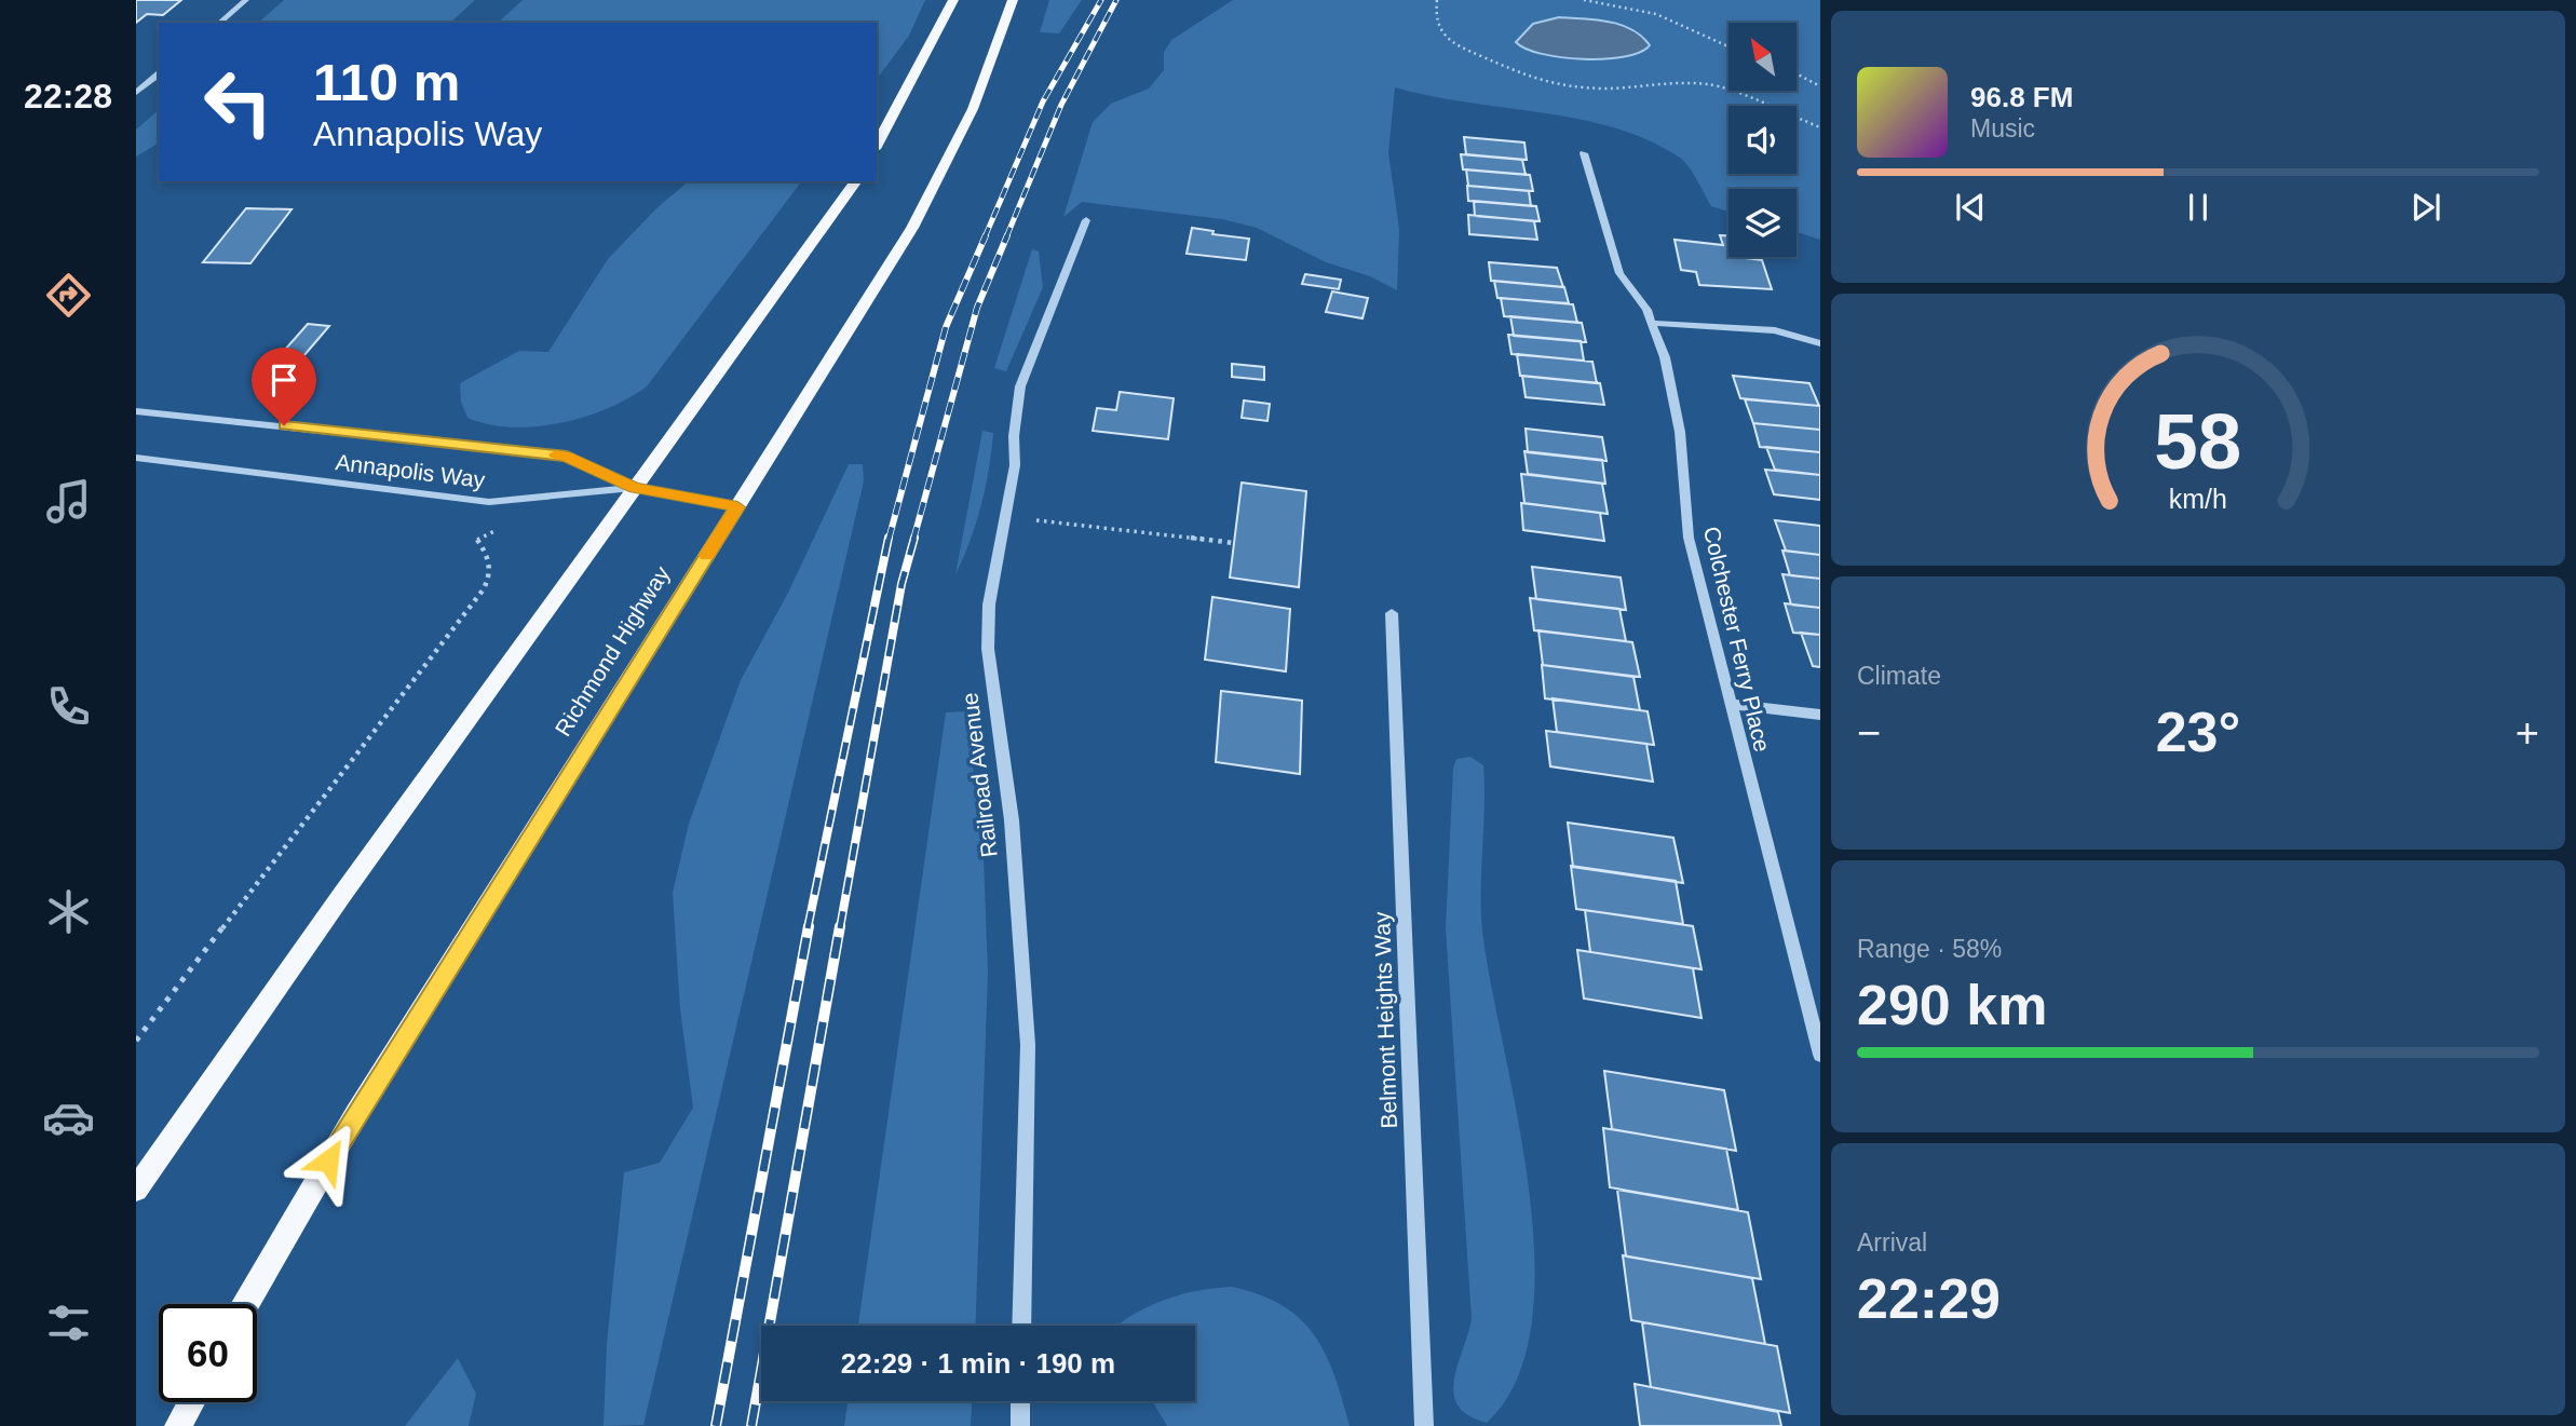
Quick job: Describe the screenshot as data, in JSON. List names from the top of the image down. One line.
{"streets":{"main road":["Richmond Highway"],"street":["Annapolis Way","Colchester Ferry Place","Railroad Avenue","Belmont Heights Way"]},"crossings":[["Annapolis Way","Richmond Highway"]],"north":"top left","page":{"tabs":"22:28","turn":["110 m","Annapolis Way"],"song":["96.8 FM","Music"],"tile":["Climate",["Range · 58%","290 km"],["Arrival","22:29"]],"heat":["−","23°","+"],"limit":"60","trip":"22:29 · 1 min · 190 m","gauge":["58","km/h"]}}
